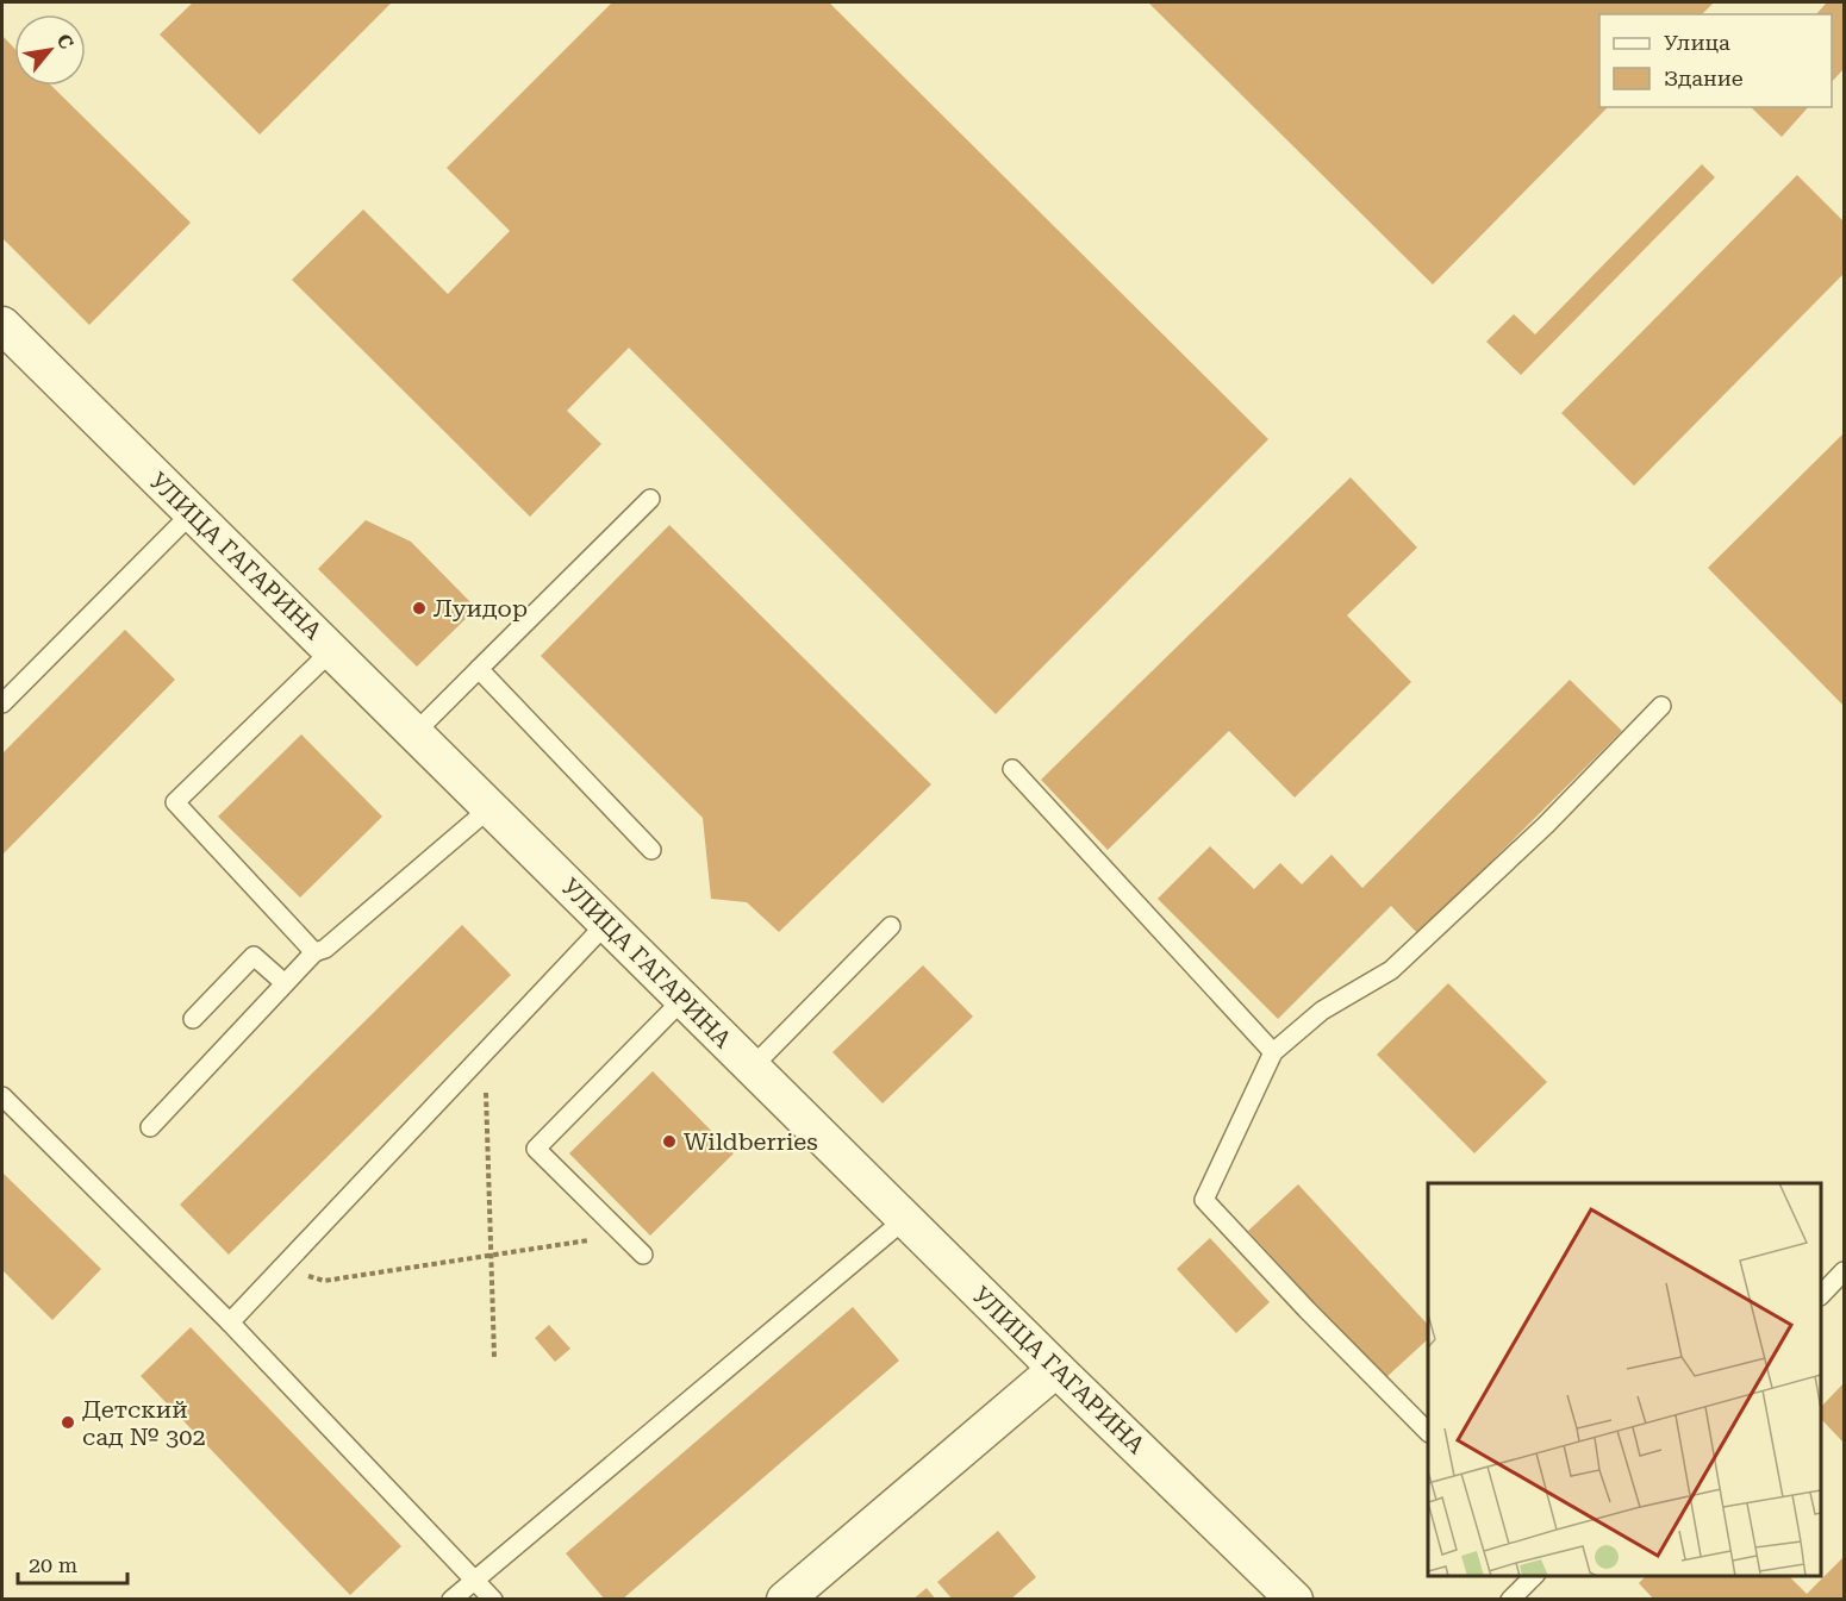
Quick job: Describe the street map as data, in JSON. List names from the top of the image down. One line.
{"streets":{"street":["УЛИЦА ГАГАРИНА"]},"places":["Луидор","Wildberries","Детский сад № 302"],"legend":["Улица","Здание"],"scale_bar":"20 m","north":"top right"}
